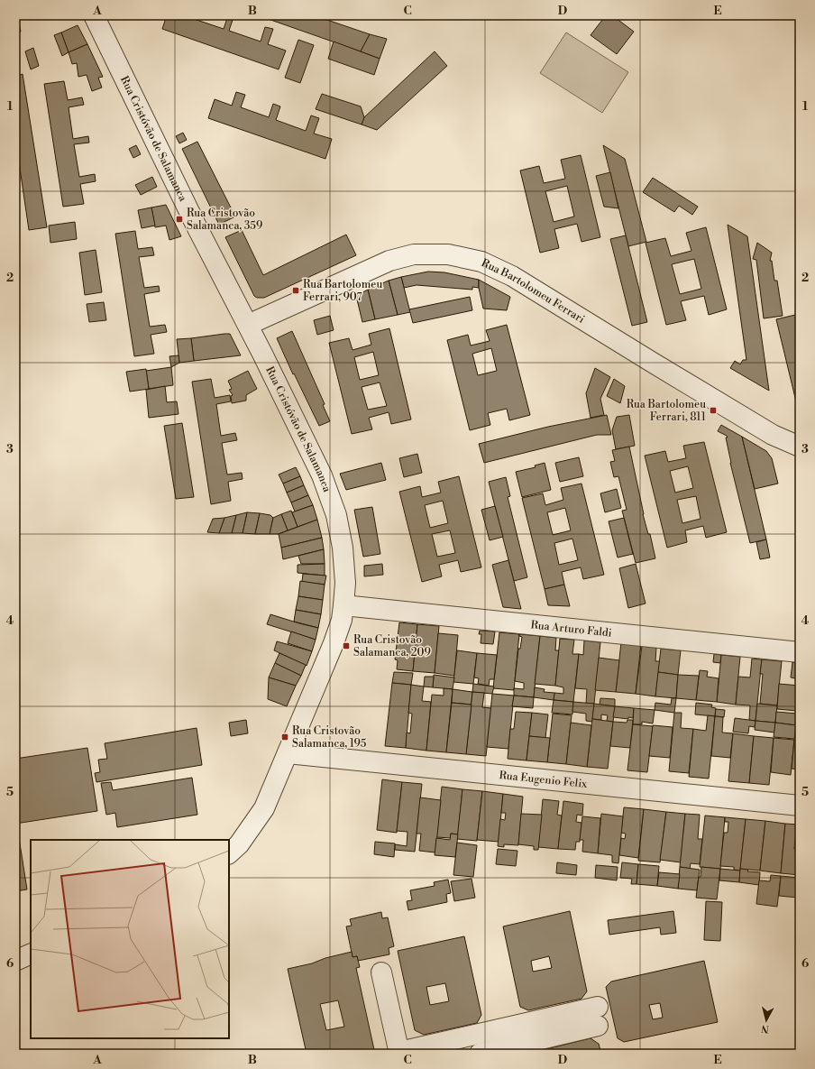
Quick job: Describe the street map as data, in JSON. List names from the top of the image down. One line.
{"streets":{"street":["Rua Cristóvão de Salamanca","Rua Bartolomeu Ferrari","Rua Arturo Faldi","Rua Eugenio Felix"]},"crossings":[["Rua Cristóvão de Salamanca","Rua Bartolomeu Ferrari"],["Rua Cristóvão de Salamanca","Rua Arturo Faldi"],["Rua Cristóvão de Salamanca","Rua Eugenio Felix"]],"places":{"transit":["Rua Cristovão Salamanca, 359","Rua Bartolomeu Ferrari, 907","Rua Bartolomeu Ferrari, 811","Rua Cristovão Salamanca, 209","Rua Cristovão Salamanca, 195"]},"north":"bottom","grid":{"columns":["A","B","C","D","E"],"rows":["1","2","3","4","5","6"]}}
